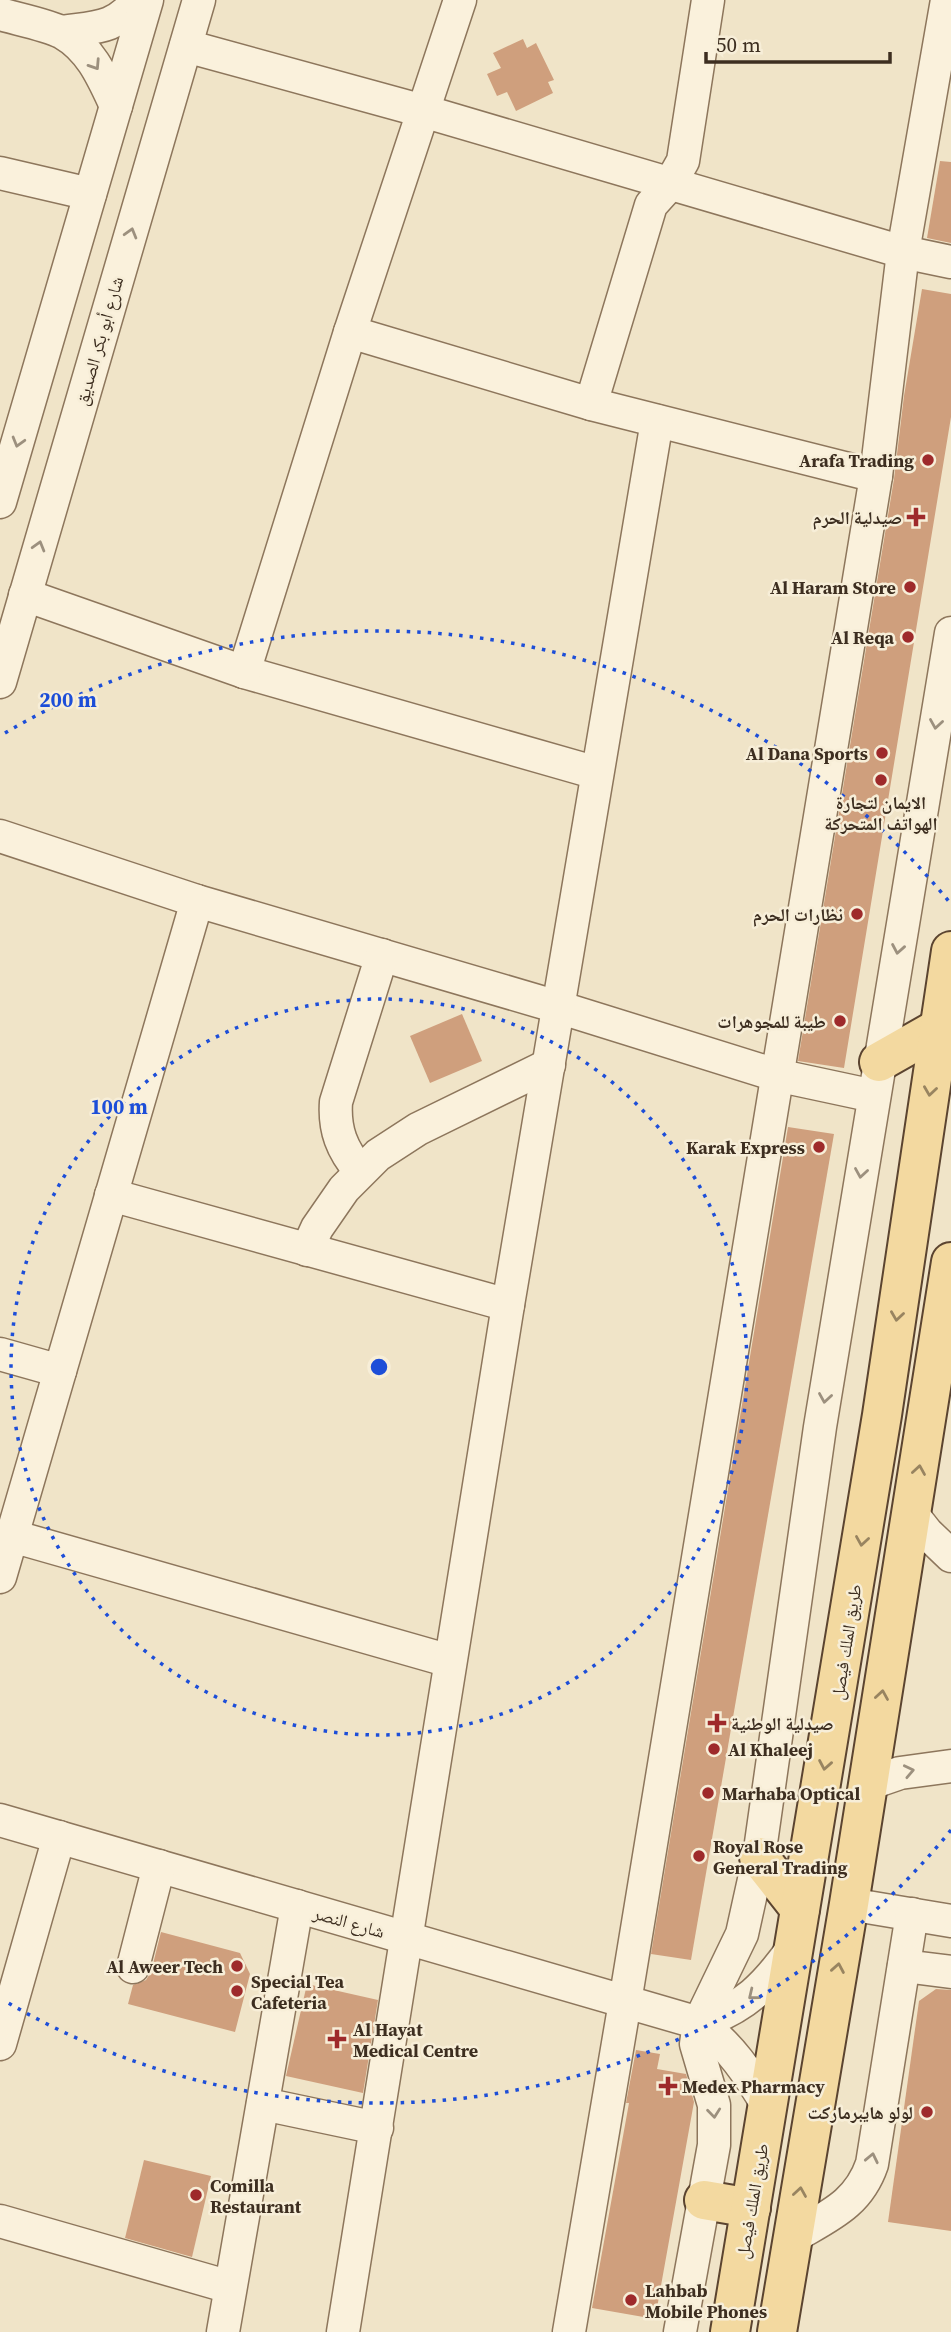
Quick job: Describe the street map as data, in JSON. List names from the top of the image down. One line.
{"streets":{"main road":["طريق الملك فيصل"],"street":["شارع أبو بكر الصديق","شارع النصر"]},"crossings":[["طريق الملك فيصل","شارع النصر"]],"places":{"other":["Arafa Trading","Al Haram Store","Al Reqa","Al Dana Sports","الايمان لتجارة الهواتف المتحركة","نظارات الحرم","طيبة للمجوهرات","Karak Express","Al Khaleej","Marhaba Optical","Royal Rose General Trading","Al Aweer Tech","Special Tea Cafeteria","لولو هايبرماركت","Comilla Restaurant","Lahbab Mobile Phones"],"health":["صيدلية الحرم","صيدلية الوطنية","Al Hayat Medical Centre","Medex Pharmacy"]},"scale_bar":"50 m","rings":["200 m","100 m"]}
